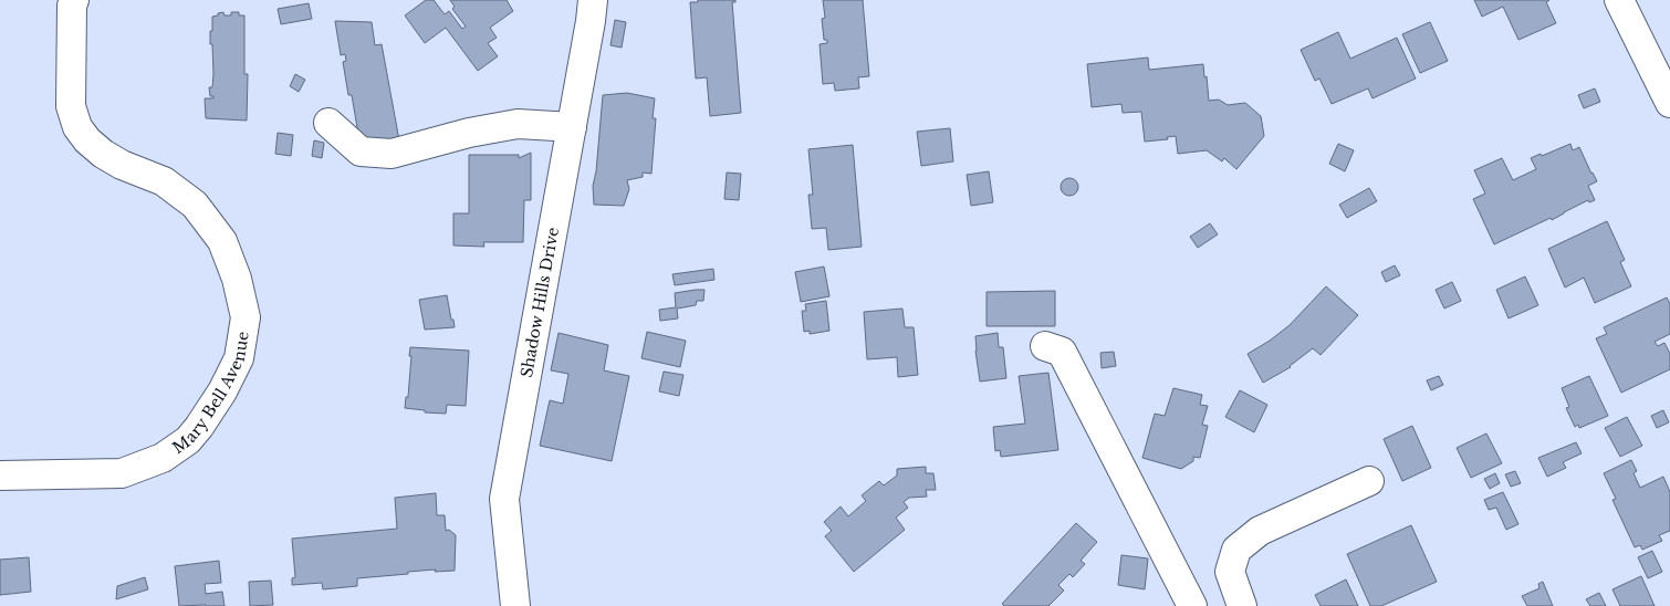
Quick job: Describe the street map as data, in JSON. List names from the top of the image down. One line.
{"streets":{"street":["Shadow Hills Drive","Mary Bell Avenue"]}}
